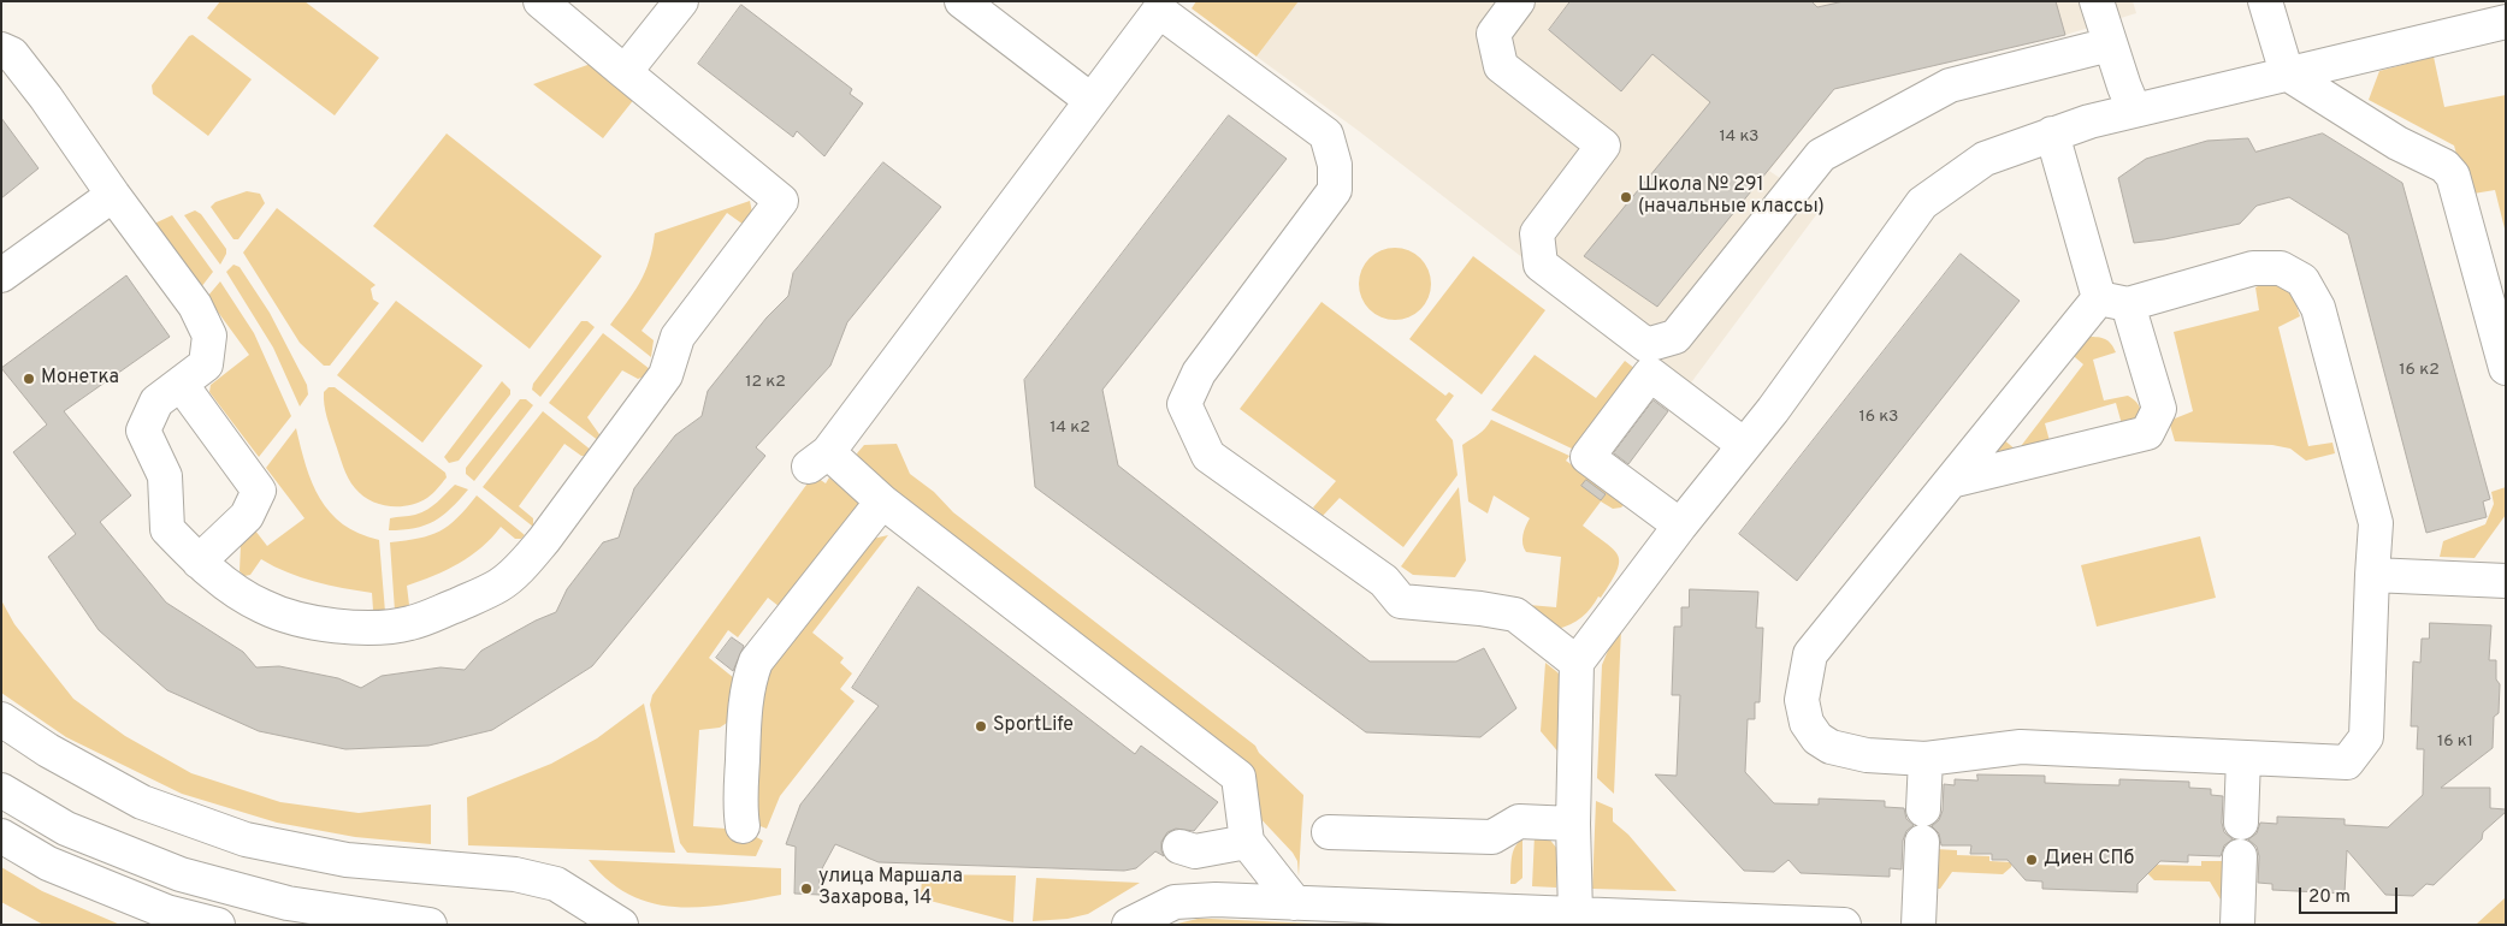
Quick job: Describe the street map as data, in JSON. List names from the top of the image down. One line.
{"places":["Школа № 291 (начальные классы)","Монетка","SportLife","Диен СПб","улица Маршала Захарова, 14"],"house_numbers":["14 к3","16 к2","12 к2","16 к3","14 к2","16 к1"],"scale_bar":"20 m"}
